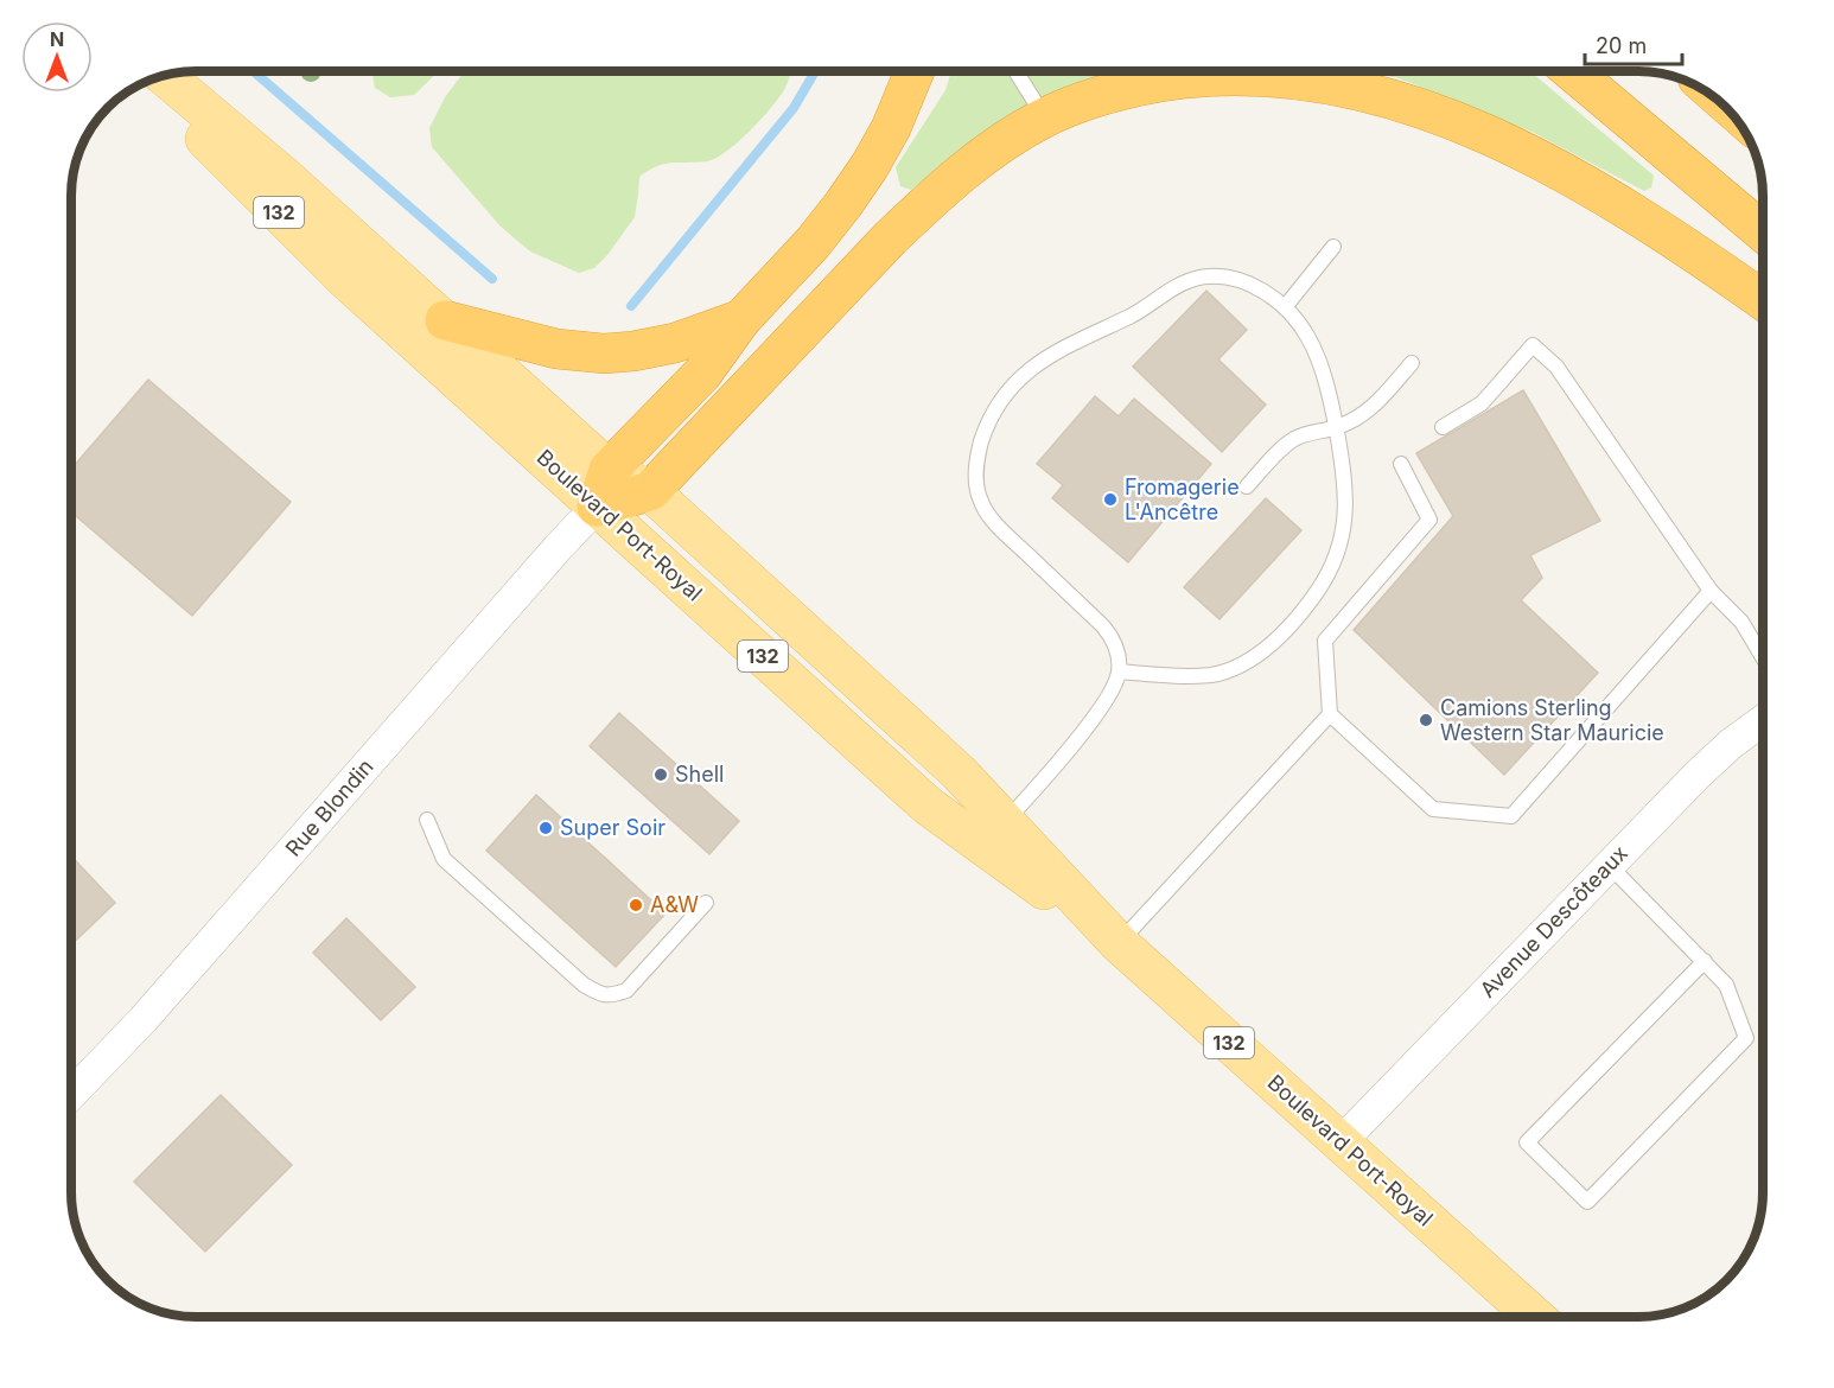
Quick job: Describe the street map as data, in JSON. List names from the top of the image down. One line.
{"streets":{"main road":["132","Boulevard Port-Royal"],"street":["Rue Blondin","Avenue Descôteaux"]},"crossings":[["Boulevard Port-Royal","Rue Blondin"],["Boulevard Port-Royal","Avenue Descôteaux"]],"places":["Fromagerie L'Ancêtre","Camions Sterling Western Star Mauricie","Shell","Super Soir","A&W"],"scale_bar":"20 m","north":"top"}
